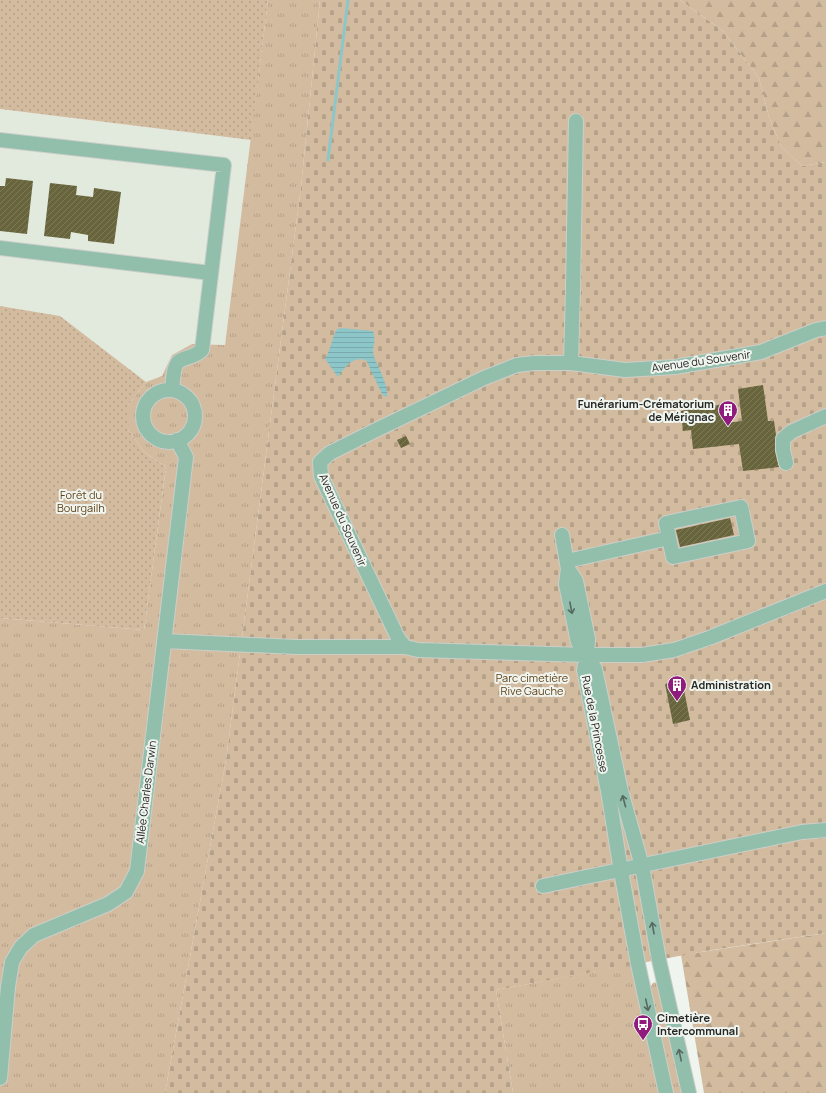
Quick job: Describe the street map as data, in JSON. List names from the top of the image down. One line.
{"streets":{"street":["Avenue du Souvenir","Rue de la Princesse","Allée Charles Darwin"]},"parks":["Forêt du Bourgailh","Parc cimetière Rive Gauche"],"places":{"building":["Funérarium-Crématorium de Mérignac","Administration"],"bus stop":["Cimetière Intercommunal"]}}
